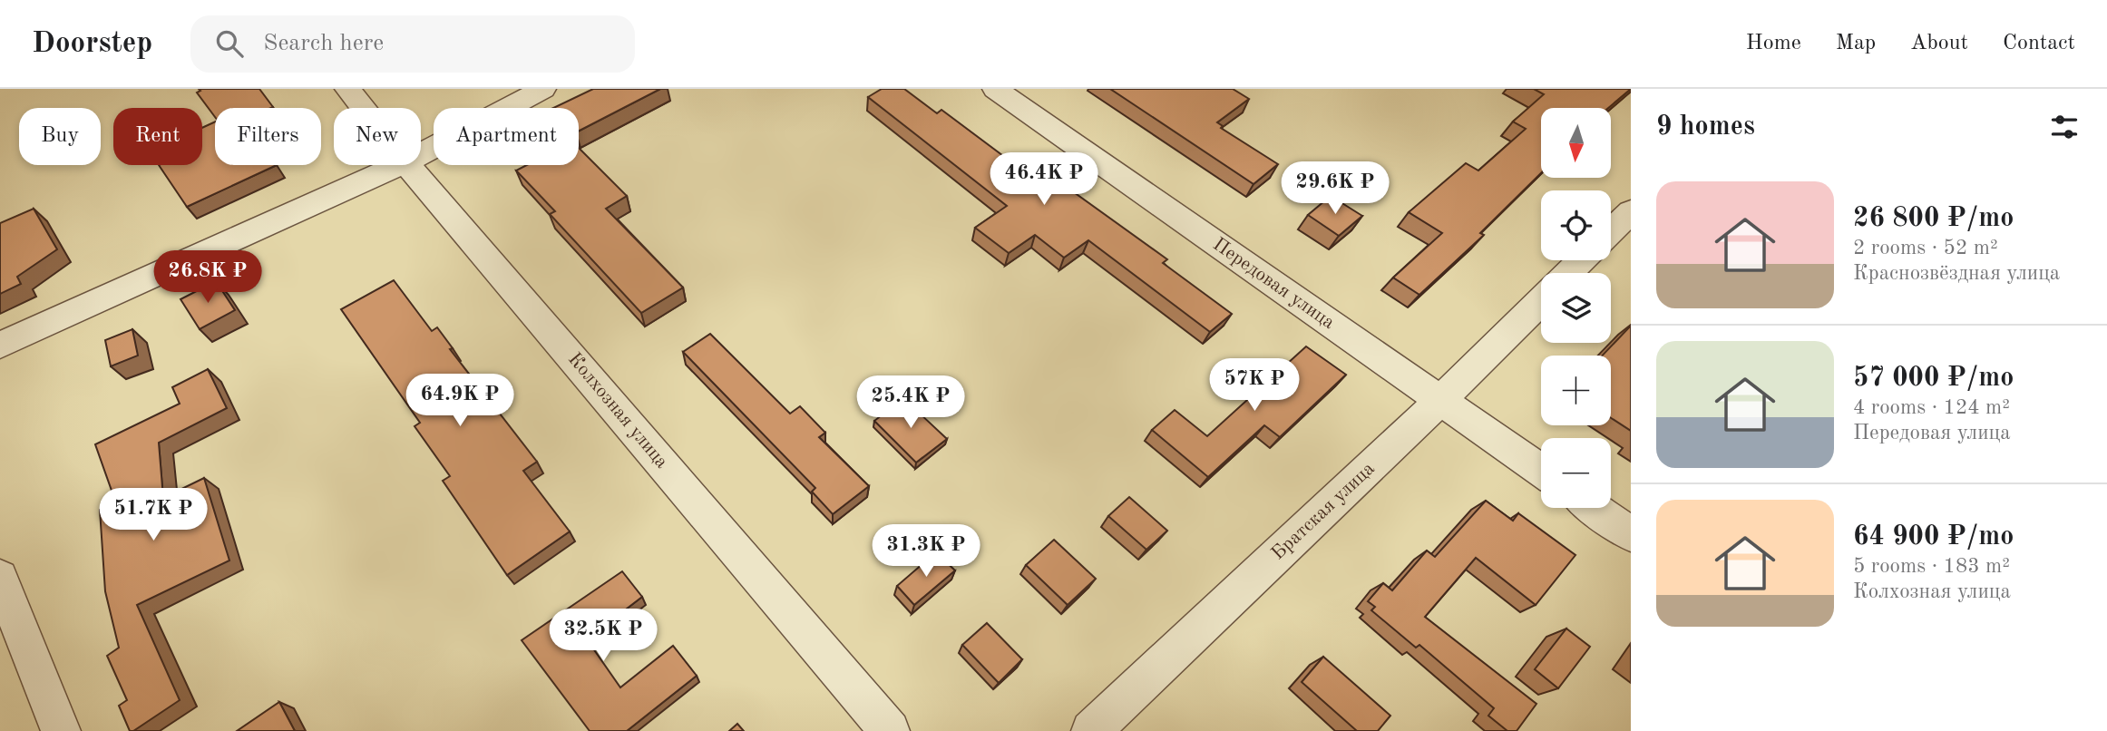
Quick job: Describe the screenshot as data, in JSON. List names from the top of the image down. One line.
{"streets":{"street":["Передовая улица","Колхозная улица","Братская улица"]},"crossings":[["Передовая улица","Братская улица"]],"north":"bottom","page":{"header":"Doorstep","search":"Search here","nav":["Home","Map","About","Contact"],"heading":"9 homes","map_buttons":["+","−"],"chip":["Buy","Rent","Filters","New","Apartment"],"price":["46.4K ₽","29.6K ₽","26.8K ₽","57K ₽","64.9K ₽","25.4K ₽","51.7K ₽","31.3K ₽","32.5K ₽"],"list":[{"name":"26 800 ₽/mo","note":"2 rooms · 52 m² · Краснозвёздная улица"},{"name":"57 000 ₽/mo","note":"4 rooms · 124 m² · Передовая улица"},{"name":"64 900 ₽/mo","note":"5 rooms · 183 m² · Колхозная улица"}]}}
